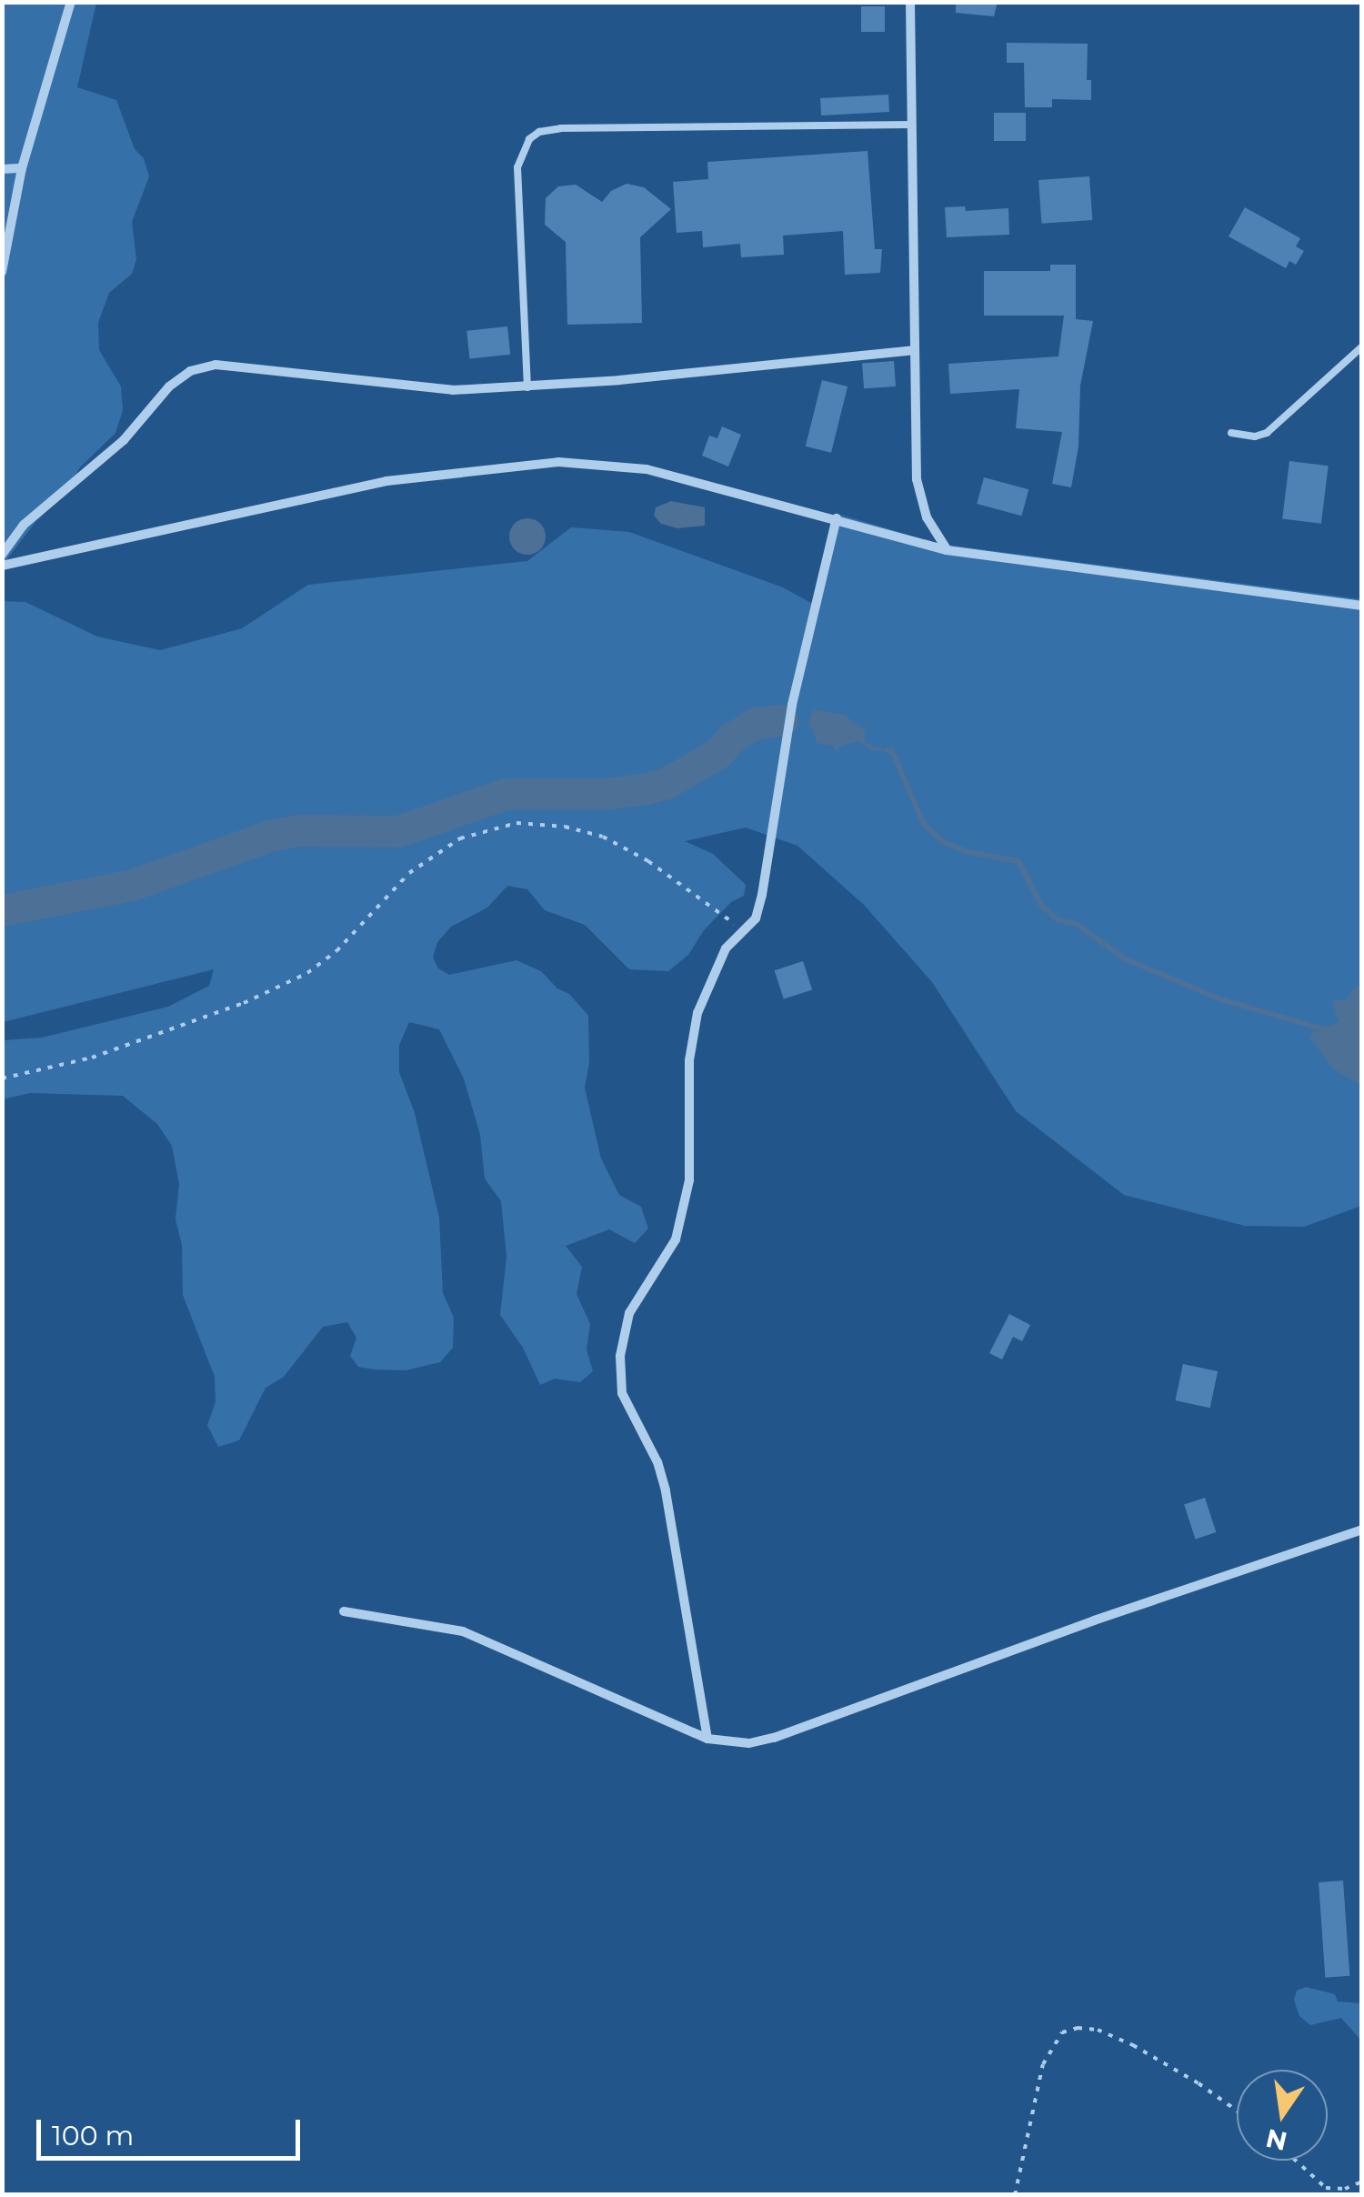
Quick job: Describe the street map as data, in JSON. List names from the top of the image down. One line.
{"scale_bar":"100 m","north":"bottom"}
